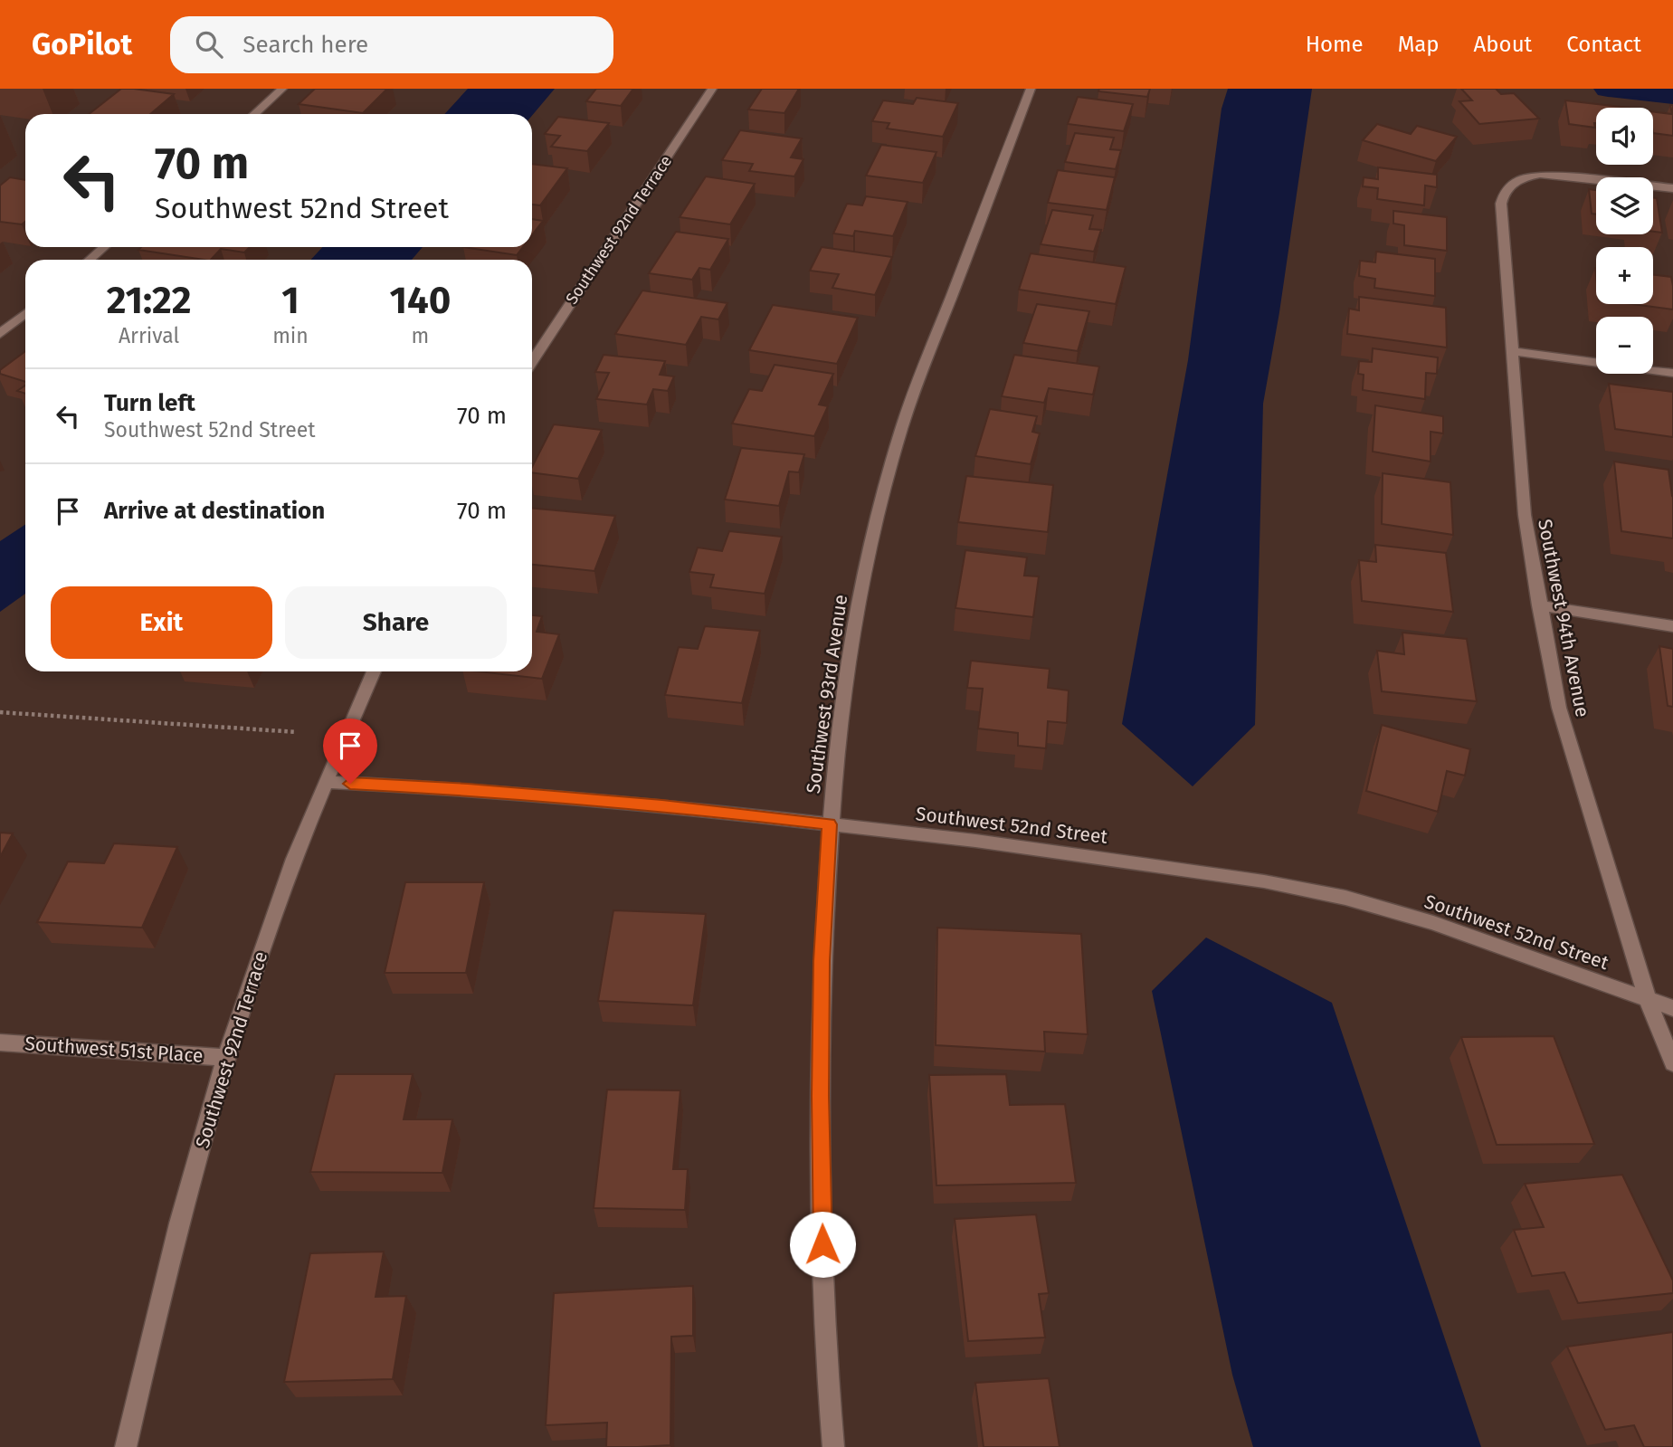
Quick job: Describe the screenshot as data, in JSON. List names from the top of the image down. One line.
{"streets":{"street":["Southwest 92nd Terrace","Southwest 94th Avenue","Southwest 93rd Avenue","Southwest 52nd Street","Southwest 51st Place"]},"crossings":[["Southwest 92nd Terrace","Southwest 52nd Street"],["Southwest 92nd Terrace","Southwest 51st Place"],["Southwest 94th Avenue","Southwest 52nd Street"],["Southwest 93rd Avenue","Southwest 52nd Street"]],"page":{"header":"GoPilot","search":"Search here","nav":["Home","Map","About","Contact"],"map_buttons":["+","−"],"turn":["70 m","Southwest 52nd Street"],"eta":["21:22","Arrival","1","min","140","m"],"list":[{"name":"Turn left","note":"Southwest 52nd Street","value":"70 m"},{"name":"Arrive at destination","value":"70 m"}],"buttons":["Exit","Share"]}}
